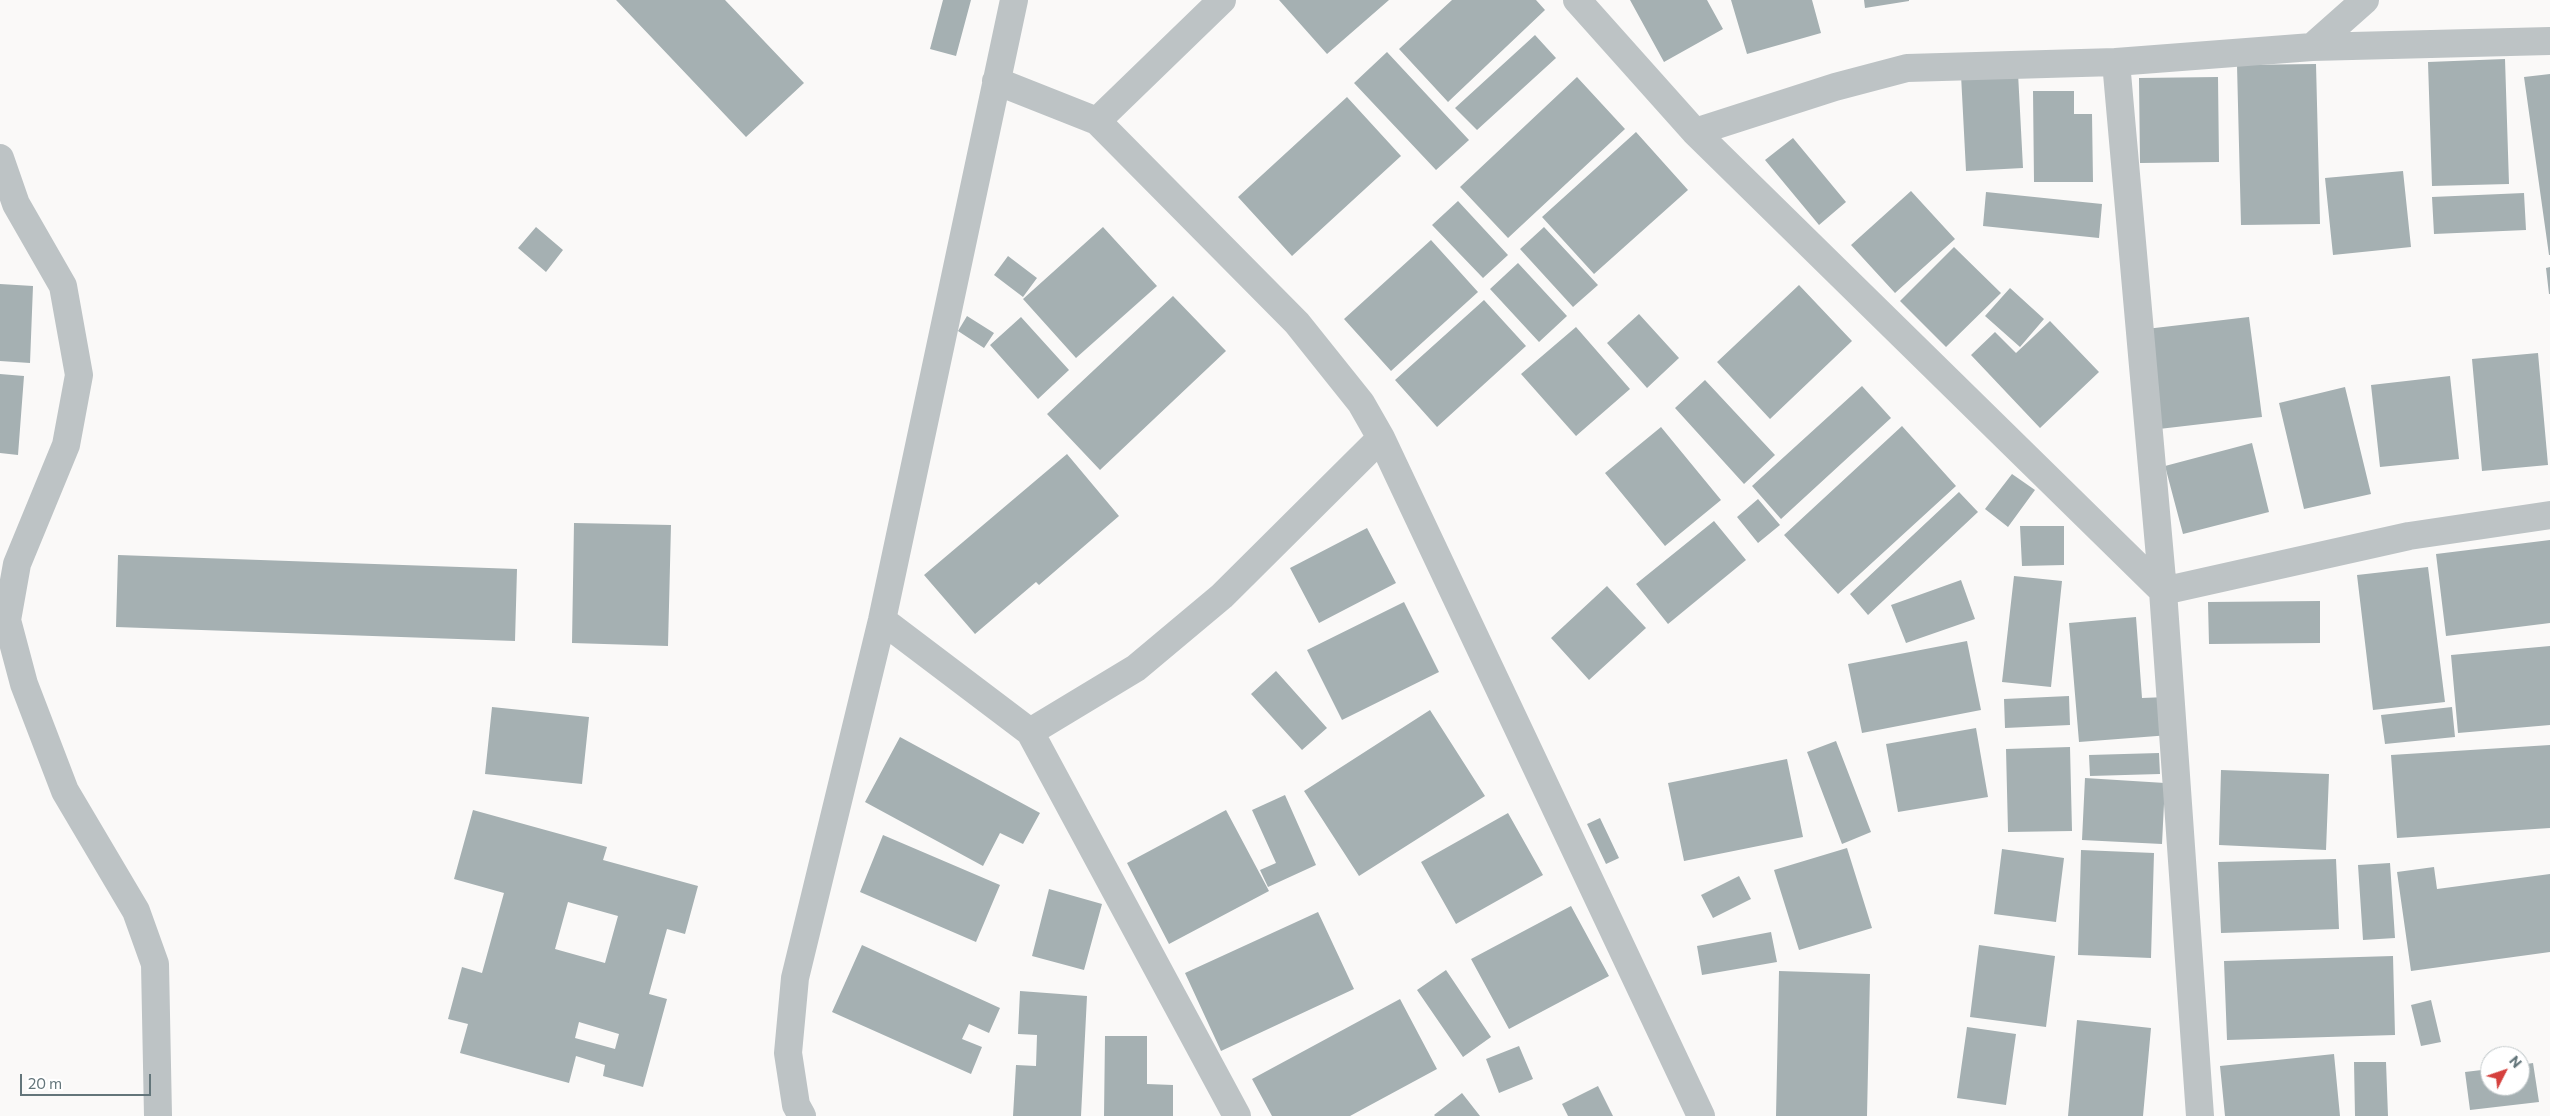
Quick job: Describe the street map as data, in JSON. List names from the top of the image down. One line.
{"scale_bar":"20 m","north":"top right"}
